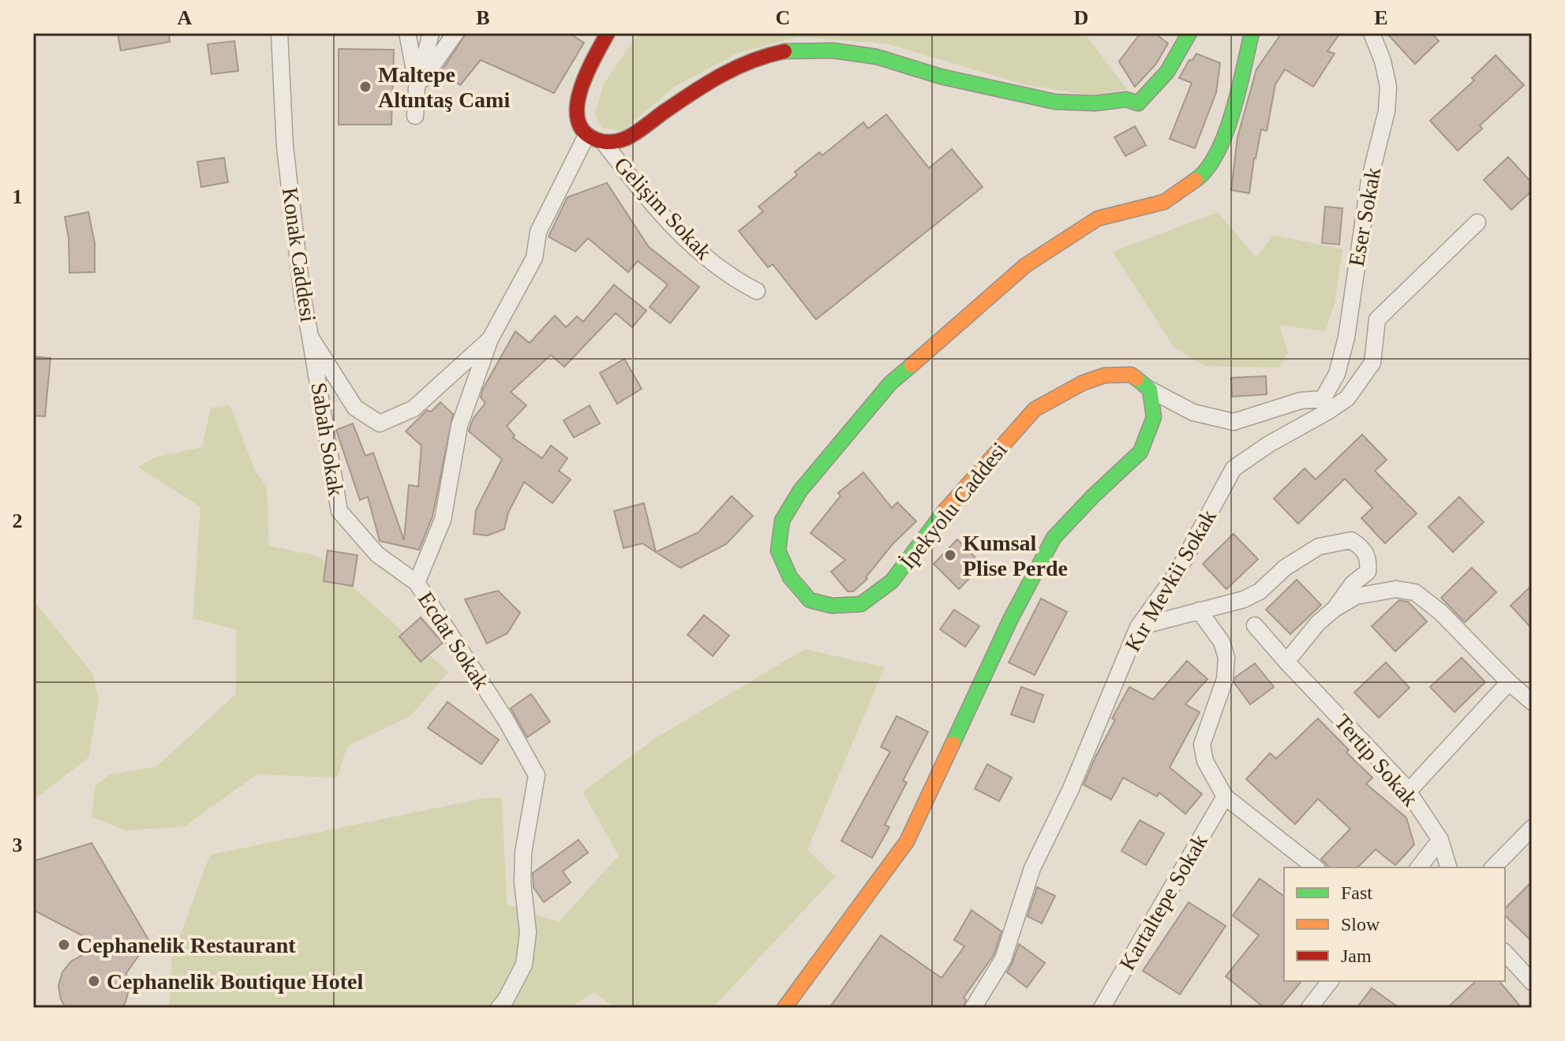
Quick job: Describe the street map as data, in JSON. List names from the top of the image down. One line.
{"streets":{"street":["Gelişim Sokak","Eser Sokak","Konak Caddesi","Sabah Sokak","İpekyolu Caddesi","Kır Mevkii Sokak","Ecdat Sokak","Tertip Sokak","Kartaltepe Sokak"]},"crossings":[["Eser Sokak","Kır Mevkii Sokak"],["Konak Caddesi","Sabah Sokak"],["Konak Caddesi","Ecdat Sokak"],["Sabah Sokak","Ecdat Sokak"]],"places":["Maltepe Altıntaş Cami","Kumsal Plise Perde","Cephanelik Restaurant","Cephanelik Boutique Hotel"],"legend":["Fast","Slow","Jam"],"grid":{"columns":["A","B","C","D","E"],"rows":["1","2","3"]}}
